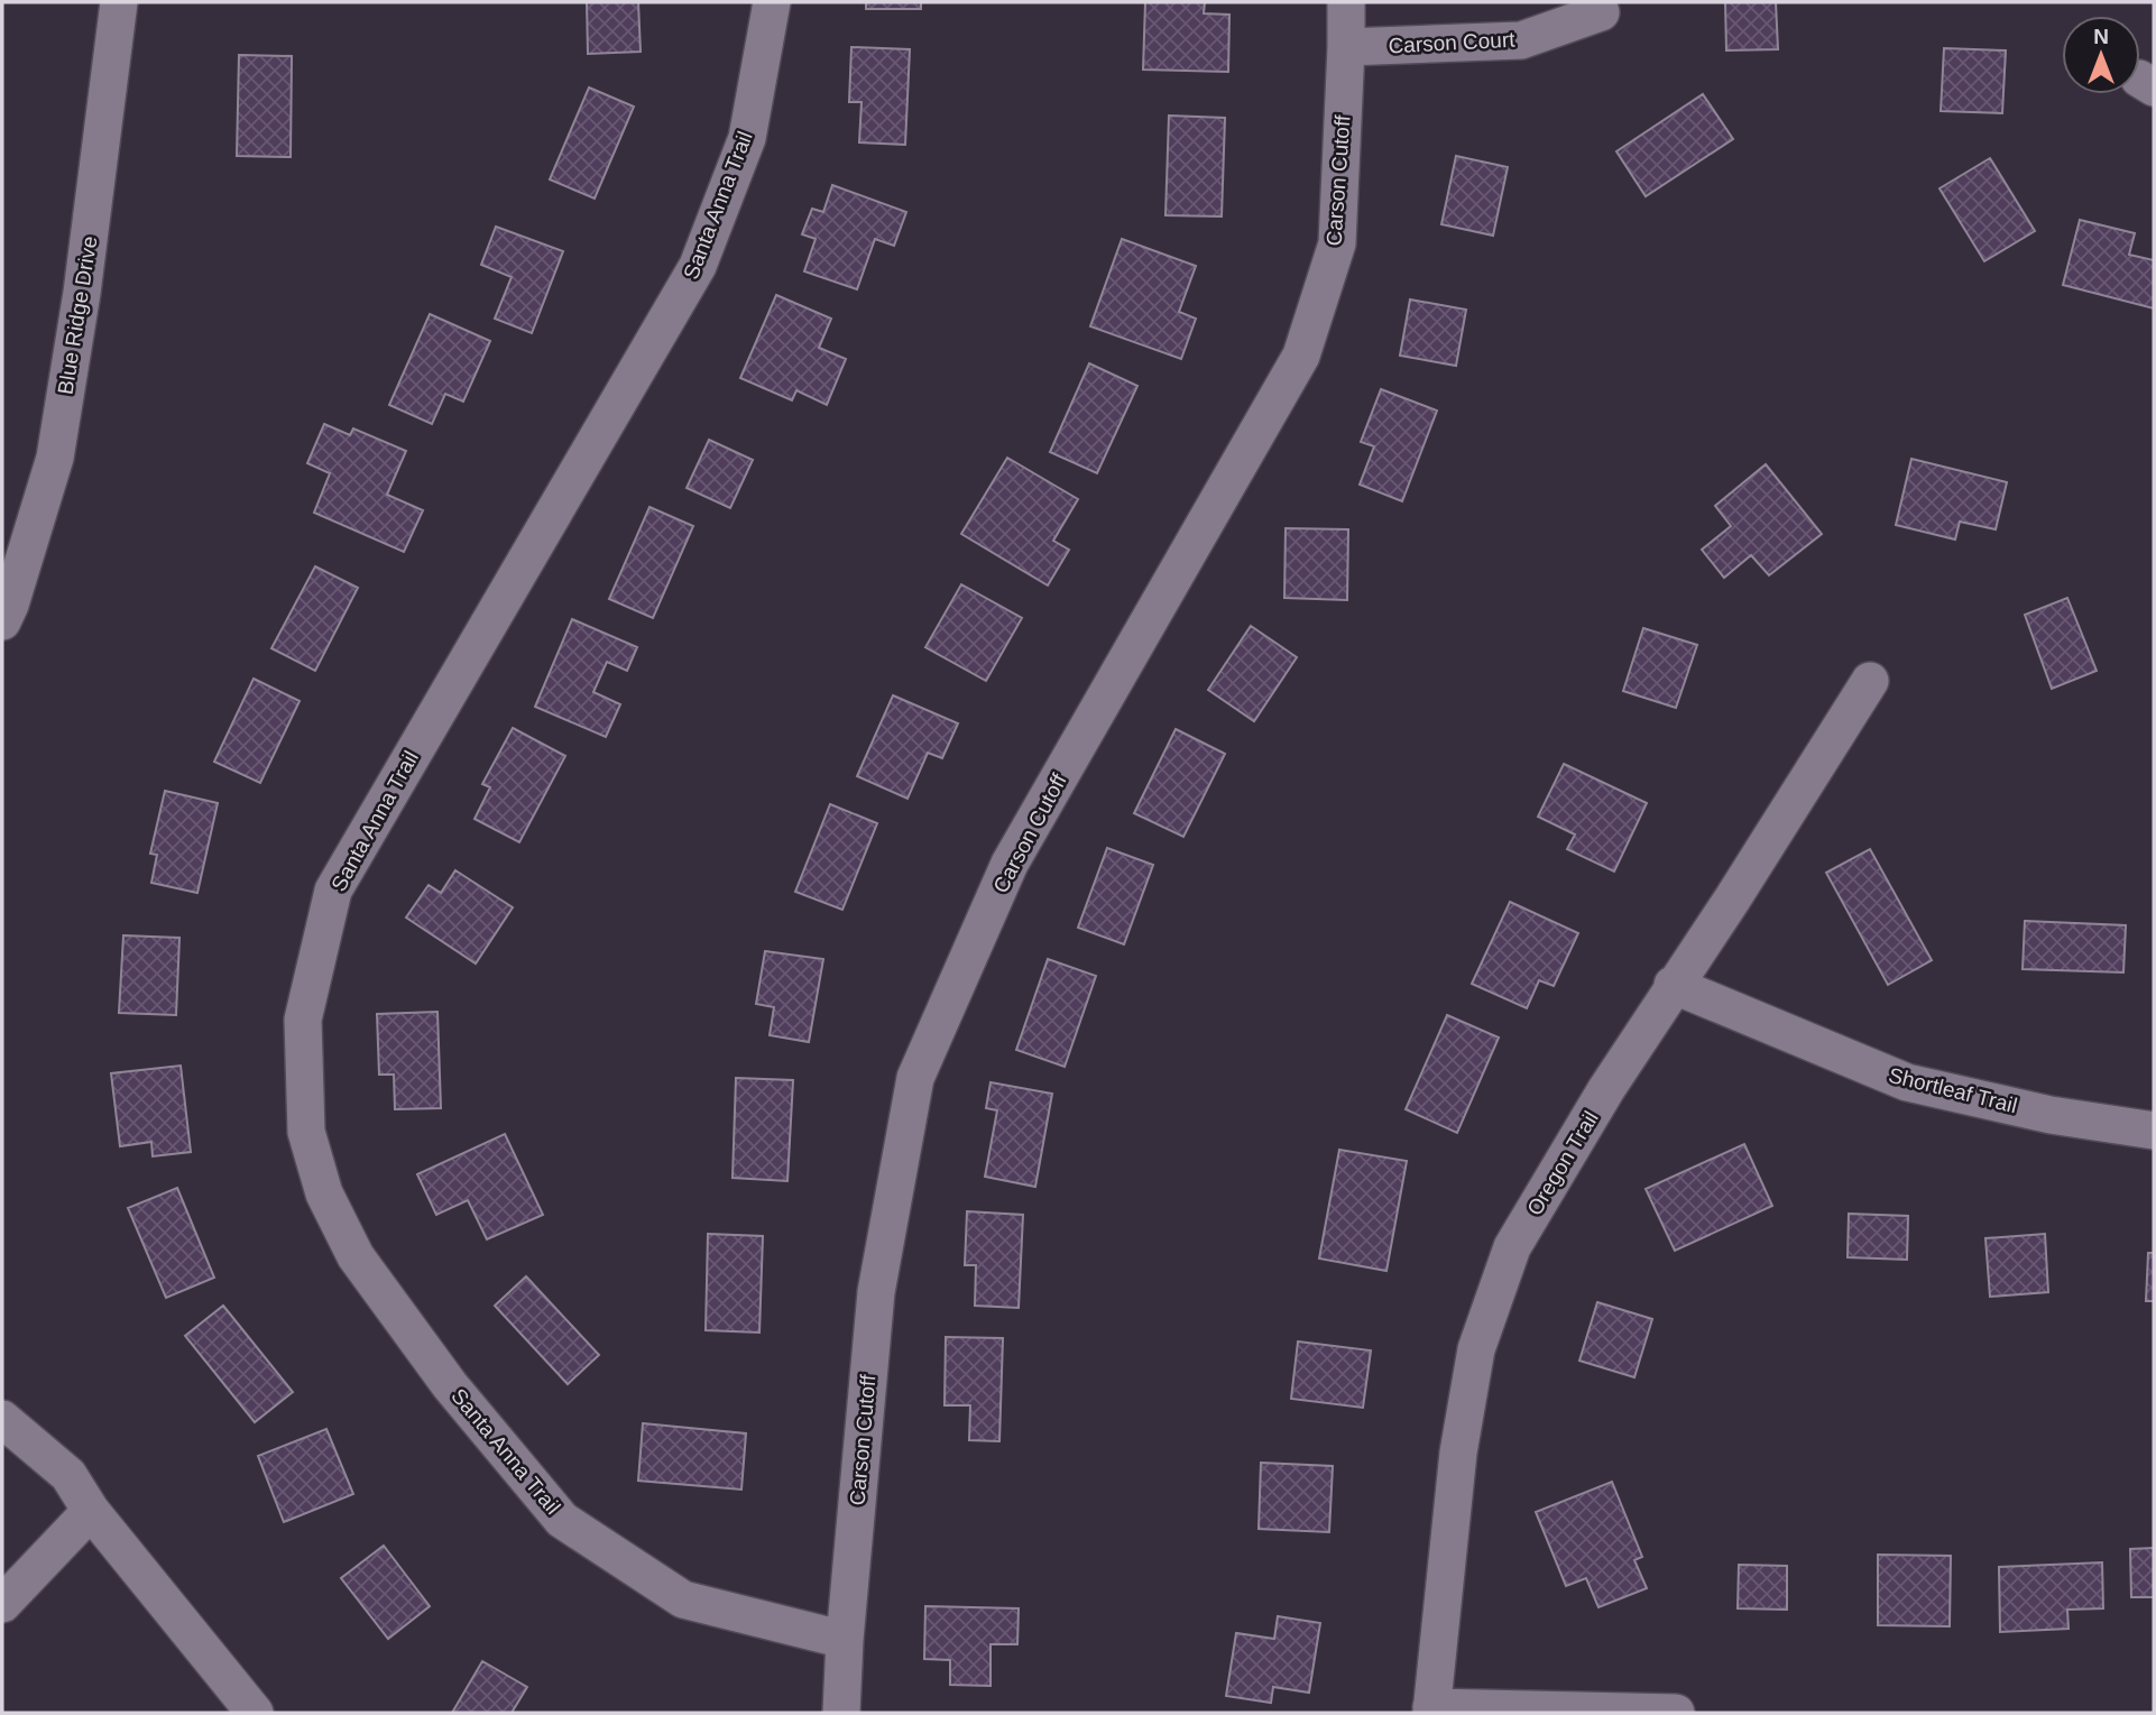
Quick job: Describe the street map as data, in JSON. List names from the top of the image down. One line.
{"streets":{"street":["Carson Court","Carson Cutoff","Santa Anna Trail","Blue Ridge Drive","Shortleaf Trail","Oregon Trail"]},"crossings":[["Carson Court","Carson Cutoff"],["Carson Cutoff","Santa Anna Trail"],["Shortleaf Trail","Oregon Trail"]],"north":"top"}
